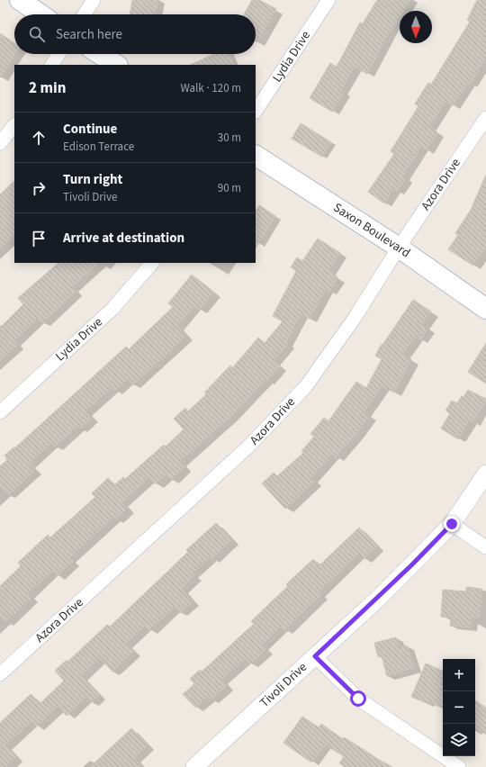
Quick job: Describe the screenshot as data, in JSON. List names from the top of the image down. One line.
{"streets":{"main road":["Saxon Boulevard"],"street":["Lydia Drive","Azora Drive","Tivoli Drive"]},"crossings":[["Azora Drive","Saxon Boulevard"]],"north":"bottom","page":{"search":"Search here","heading":["2 min","Walk · 120 m"],"list":[["Continue","Edison Terrace","30 m"],["Turn right","Tivoli Drive","90 m"],"Arrive at destination"],"map_buttons":["+","−"]}}
